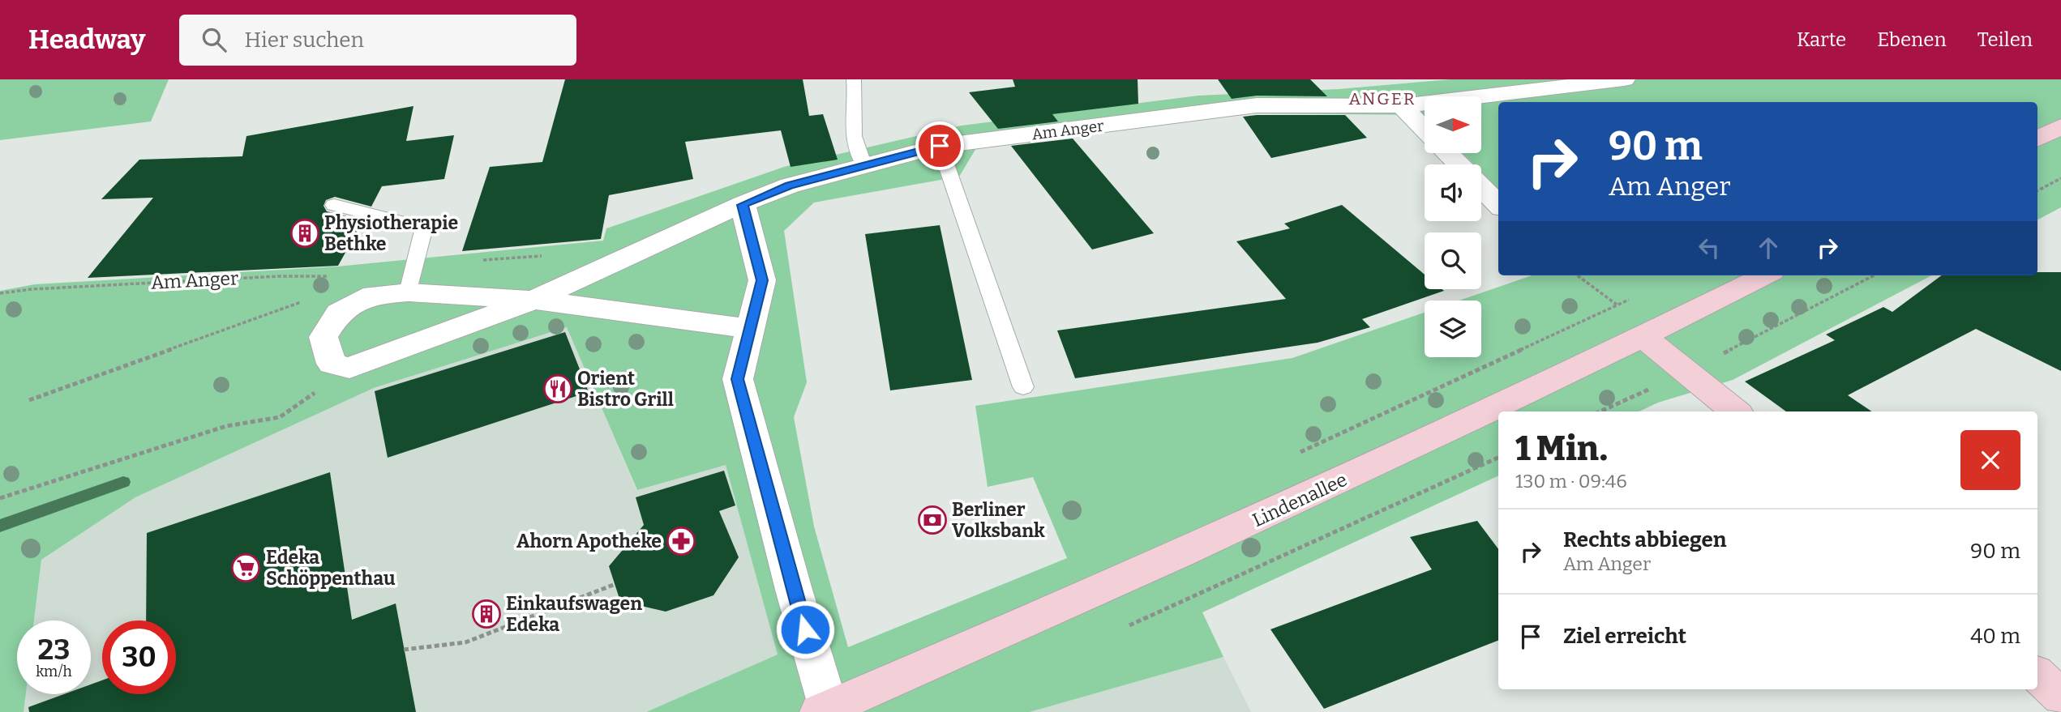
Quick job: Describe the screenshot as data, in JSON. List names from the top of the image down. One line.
{"streets":{"main road":["Lindenallee"],"street":["Am Anger"]},"districts":["ANGER"],"places":{"building":["Physiotherapie Bethke","Einkaufswagen Edeka"],"restaurant":["Orient Bistro Grill"],"bank":["Berliner Volksbank"],"pharmacy":["Ahorn Apotheke"],"supermarket":["Edeka Schöppenthau"]},"north":"right","page":{"header":"Headway","search":"Hier suchen","nav":["Karte","Ebenen","Teilen"],"turn":["90 m","Am Anger"],"heading":["1 Min.","130 m · 09:46"],"list":[{"name":"Rechts abbiegen","note":"Am Anger","value":"90 m"},{"name":"Ziel erreicht","value":"40 m"}],"speed":"23 km/h","limit":"30"}}
